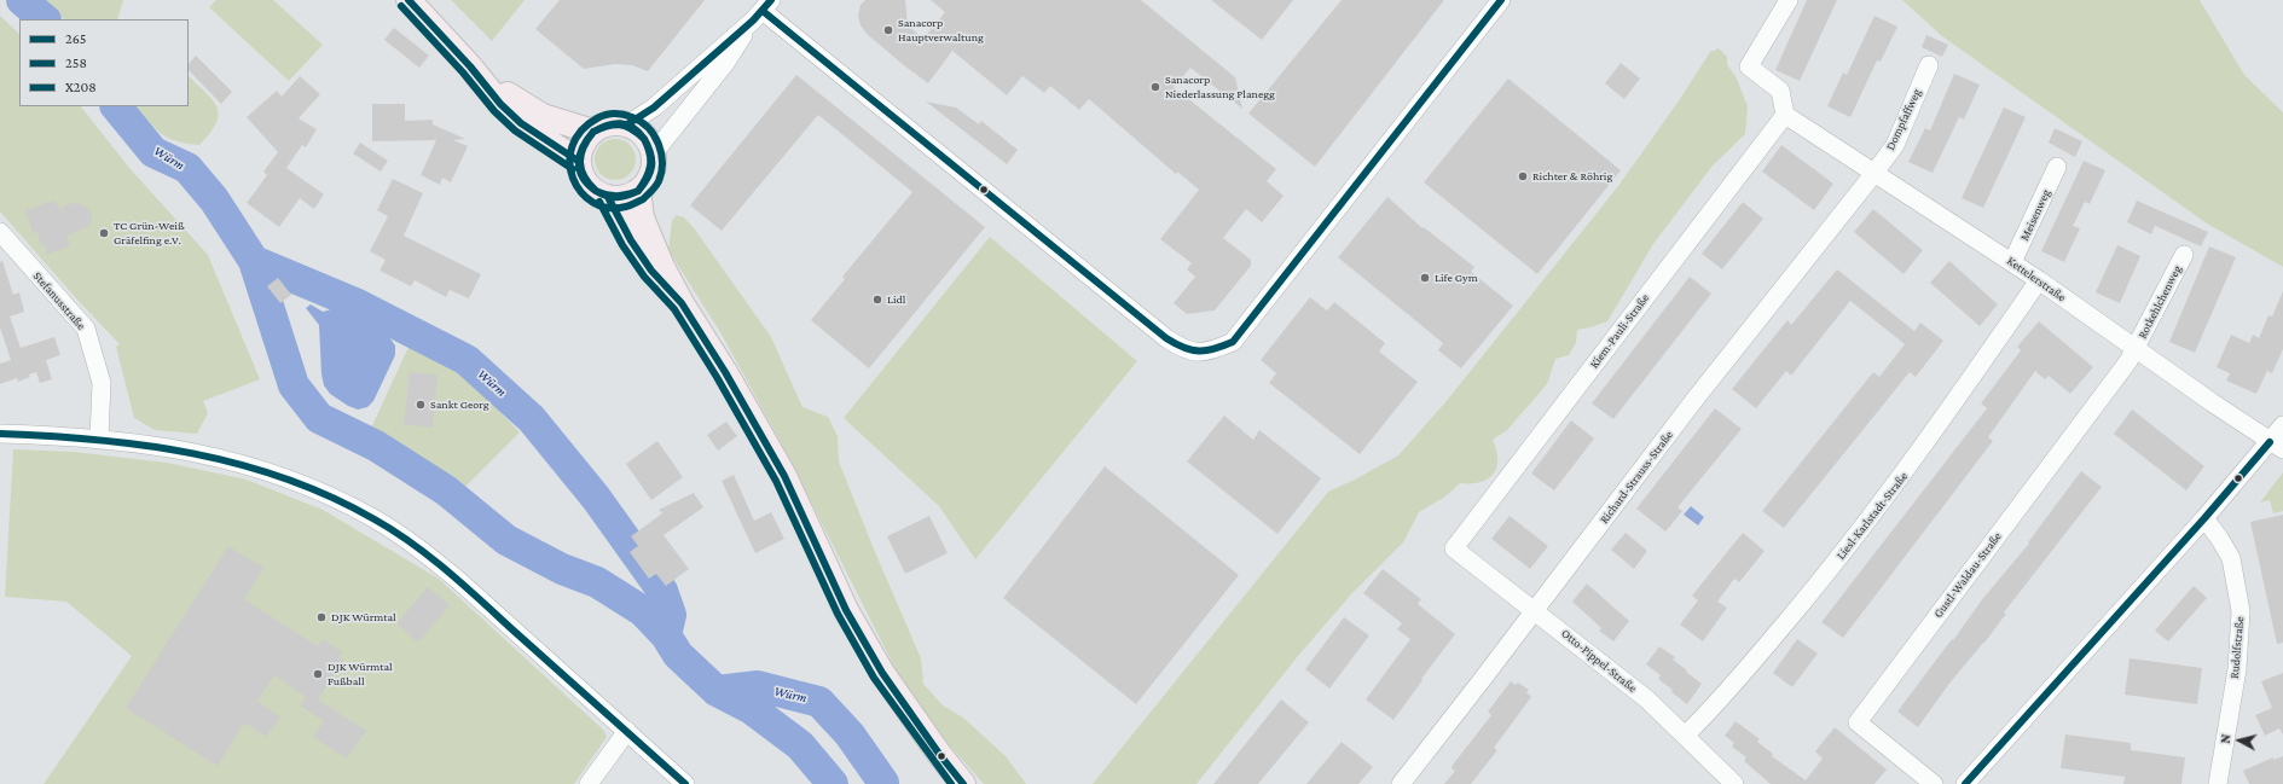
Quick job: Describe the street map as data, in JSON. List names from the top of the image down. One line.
{"streets":{"street":["Dompfaffweg","Meisenweg","Kettelerstraße","Stefanusstraße","Rotkehlchenweg","Kiem-Pauli-Straße","Richard-Strauss-Straße","Liesl-Karlstadt-Straße","Gustl-Waldau-Straße","Rudolfstraße","Otto-Pippel-Straße"]},"crossings":[["Dompfaffweg","Kettelerstraße"],["Dompfaffweg","Richard-Strauss-Straße"],["Meisenweg","Kettelerstraße"],["Kettelerstraße","Rotkehlchenweg"],["Kettelerstraße","Kiem-Pauli-Straße"],["Kettelerstraße","Richard-Strauss-Straße"],["Kettelerstraße","Liesl-Karlstadt-Straße"],["Kettelerstraße","Gustl-Waldau-Straße"],["Rotkehlchenweg","Gustl-Waldau-Straße"],["Kiem-Pauli-Straße","Otto-Pippel-Straße"],["Richard-Strauss-Straße","Otto-Pippel-Straße"],["Liesl-Karlstadt-Straße","Otto-Pippel-Straße"]],"water":["Würm"],"places":["Sanacorp Hauptverwaltung","Sanacorp Niederlassung Planegg","Richter & Röhrig","TC Grün-Weiß Gräfelfing e.V.","Life Gym","Lidl","Sankt Georg","DJK Würmtal","DJK Würmtal Fußball"],"lines":["transit line 265","transit line X208","transit line 258"],"legend":["265","258","X208"],"north":"left"}
